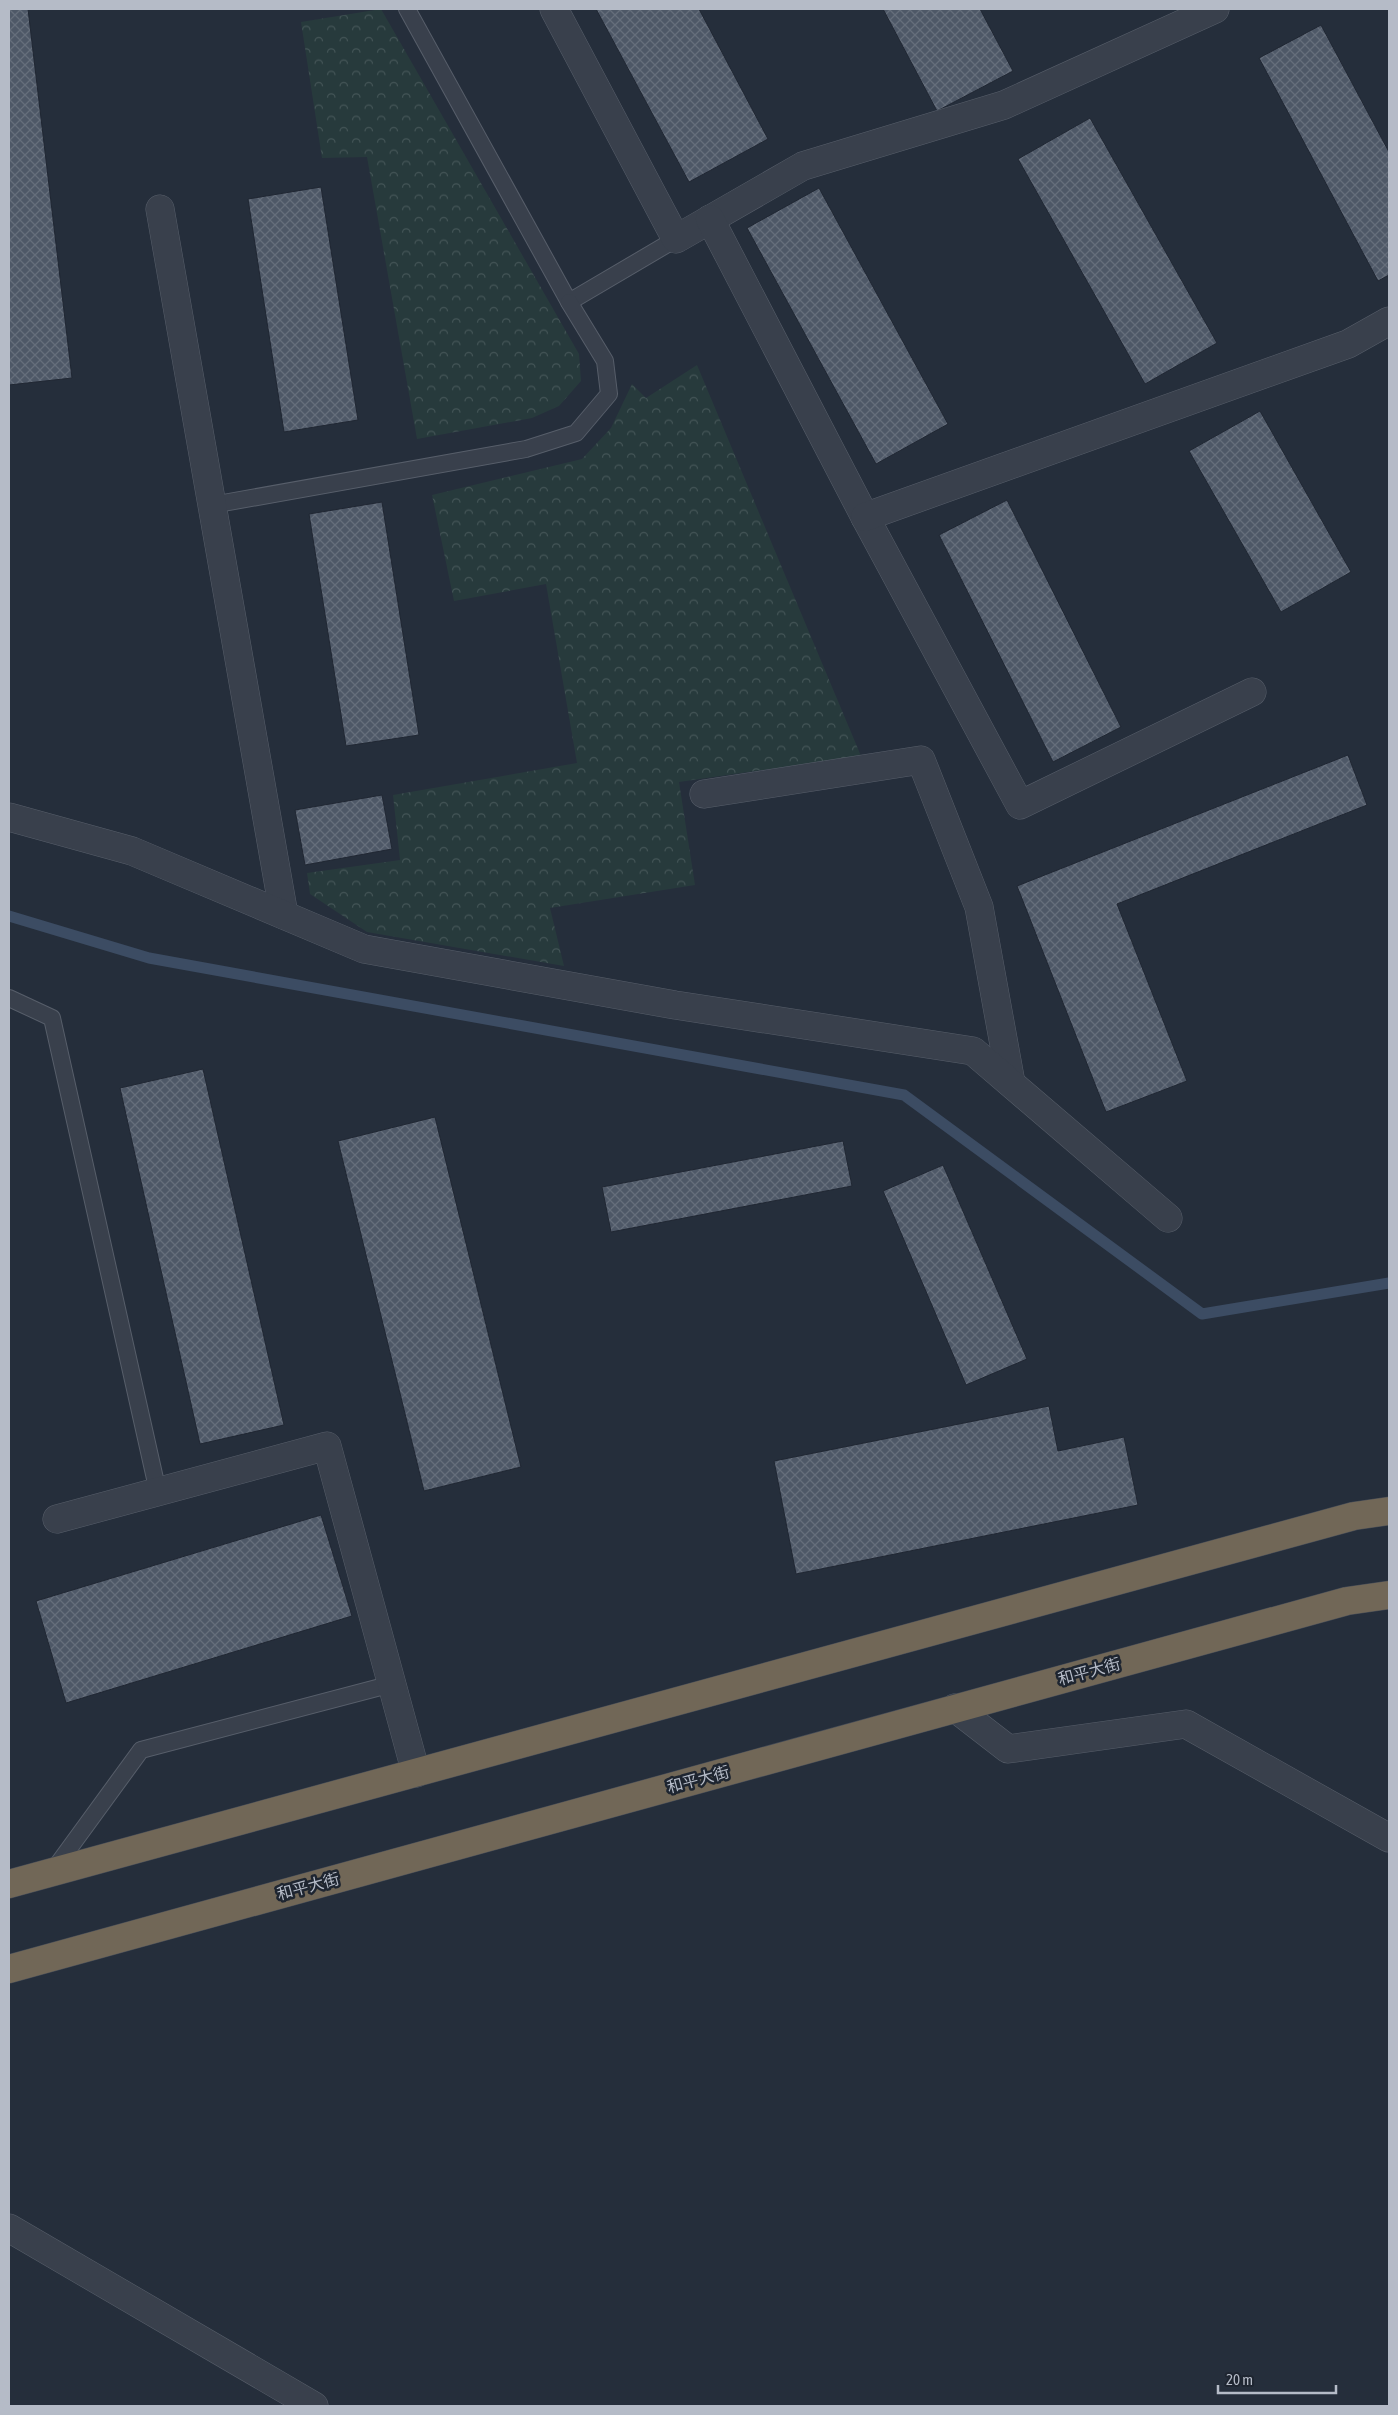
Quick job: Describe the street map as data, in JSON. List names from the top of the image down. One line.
{"streets":{"highway":["和平大街"]},"scale_bar":"20 m"}
